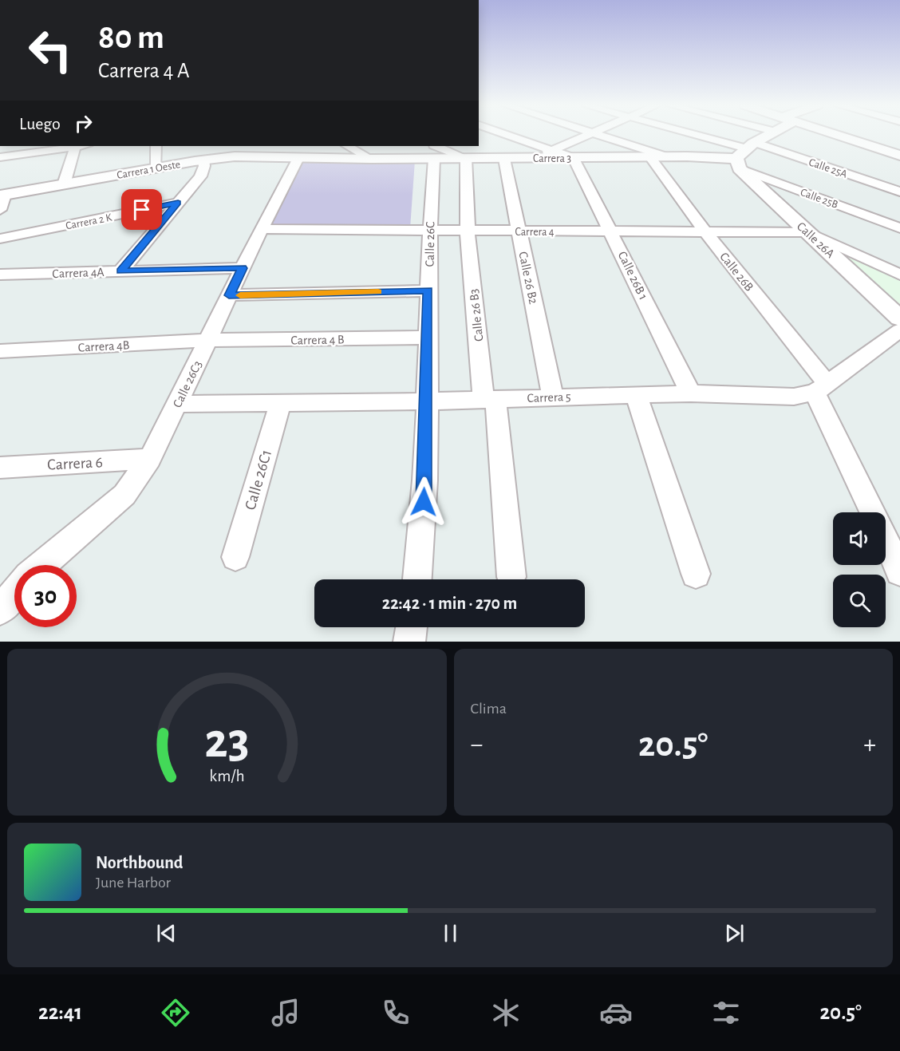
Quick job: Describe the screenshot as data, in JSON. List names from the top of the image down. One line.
{"streets":{"street":["Carrera 3","Calle 25A","Carrera 1 Oeste","Calle 25B","Carrera 2 K","Carrera 4","Calle 26A","Calle 26C","Calle 26B","Carrera 4A","Calle 26B 1","Calle 26 B2","Calle 26 B3","Carrera 4 B","Carrera 4B","Calle 26C3","Carrera 5","Carrera 6","Calle 26C1"]},"crossings":[["Carrera 3","Calle 25A"],["Carrera 3","Carrera 1 Oeste"],["Carrera 3","Calle 25B"],["Carrera 3","Calle 26A"],["Carrera 3","Calle 26C"],["Carrera 3","Calle 26B"],["Carrera 3","Calle 26B 1"],["Carrera 3","Calle 26 B2"],["Carrera 3","Calle 26C3"],["Calle 25A","Calle 25B"],["Calle 25A","Calle 26A"],["Carrera 1 Oeste","Calle 26C3"],["Calle 25B","Calle 26A"],["Carrera 4","Calle 26A"],["Carrera 4","Calle 26C"],["Carrera 4","Calle 26B"],["Carrera 4","Calle 26B 1"],["Carrera 4","Calle 26 B2"],["Carrera 4","Calle 26 B3"],["Carrera 4","Calle 26C3"],["Calle 26C","Carrera 4 B"],["Calle 26C","Carrera 5"],["Calle 26B","Carrera 5"],["Carrera 4A","Calle 26C3"],["Calle 26B 1","Carrera 5"],["Calle 26 B2","Carrera 5"],["Calle 26 B3","Carrera 5"],["Carrera 4 B","Carrera 4B"],["Carrera 4 B","Calle 26C3"],["Carrera 4B","Calle 26C3"],["Calle 26C3","Carrera 5"],["Calle 26C3","Carrera 6"],["Carrera 5","Calle 26C1"]],"page":{"turn":["80 m","Carrera 4 A"],"then":"Luego","limit":"30","trip":"22:42 · 1 min · 270 m","tile":"Clima","heat":["−","20.5°","+"],"song":["Northbound","June Harbor"],"tabs":["22:41","20.5°"],"gauge":["23","km/h"]}}
